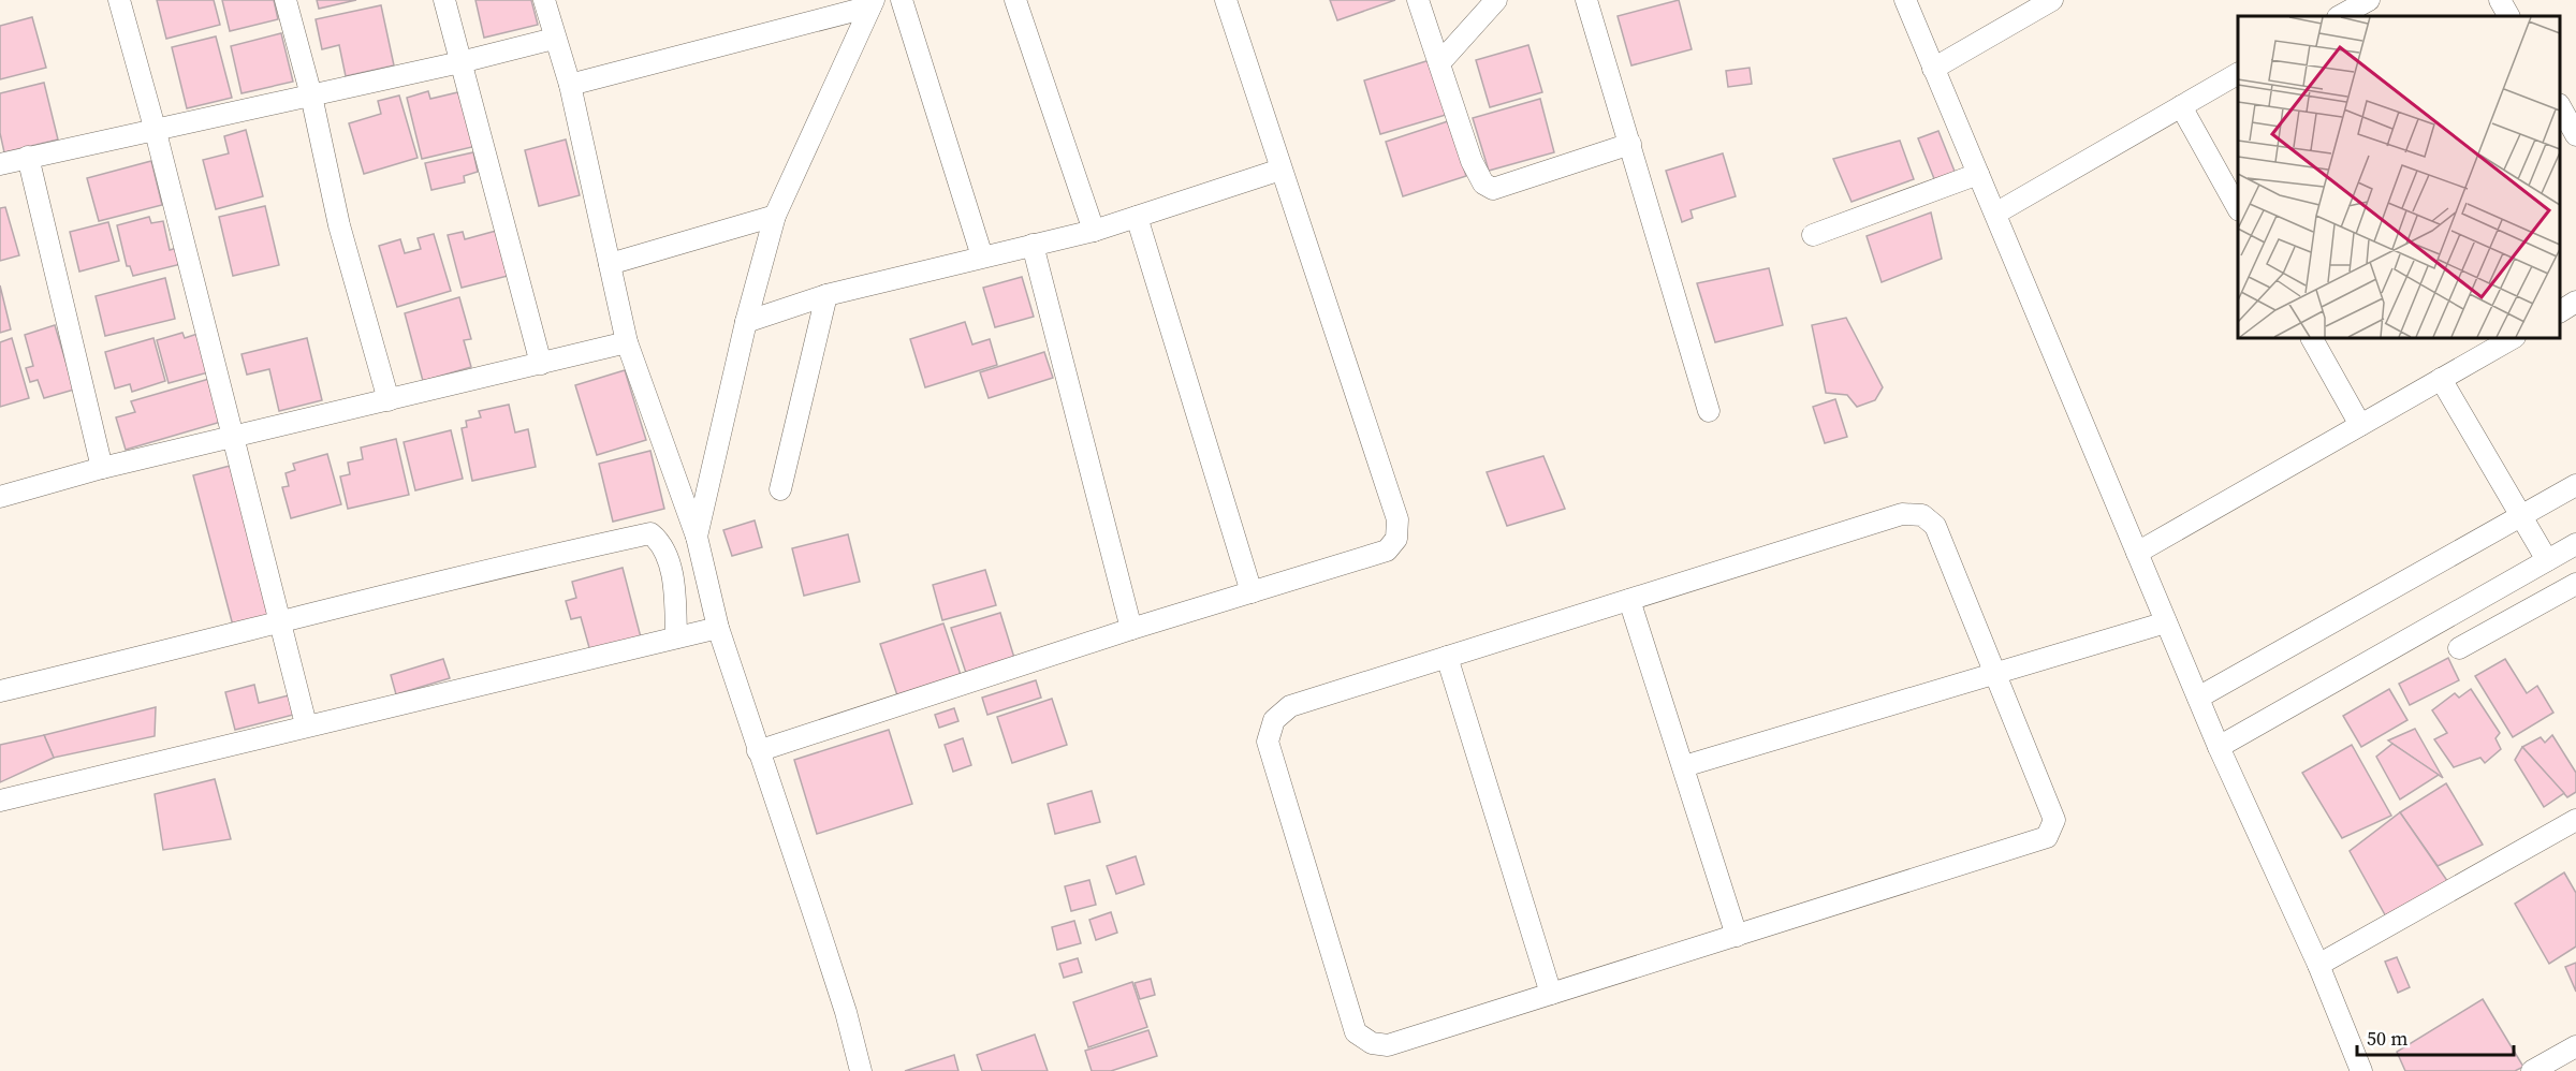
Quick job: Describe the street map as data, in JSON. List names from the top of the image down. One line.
{"scale_bar":"50 m"}
